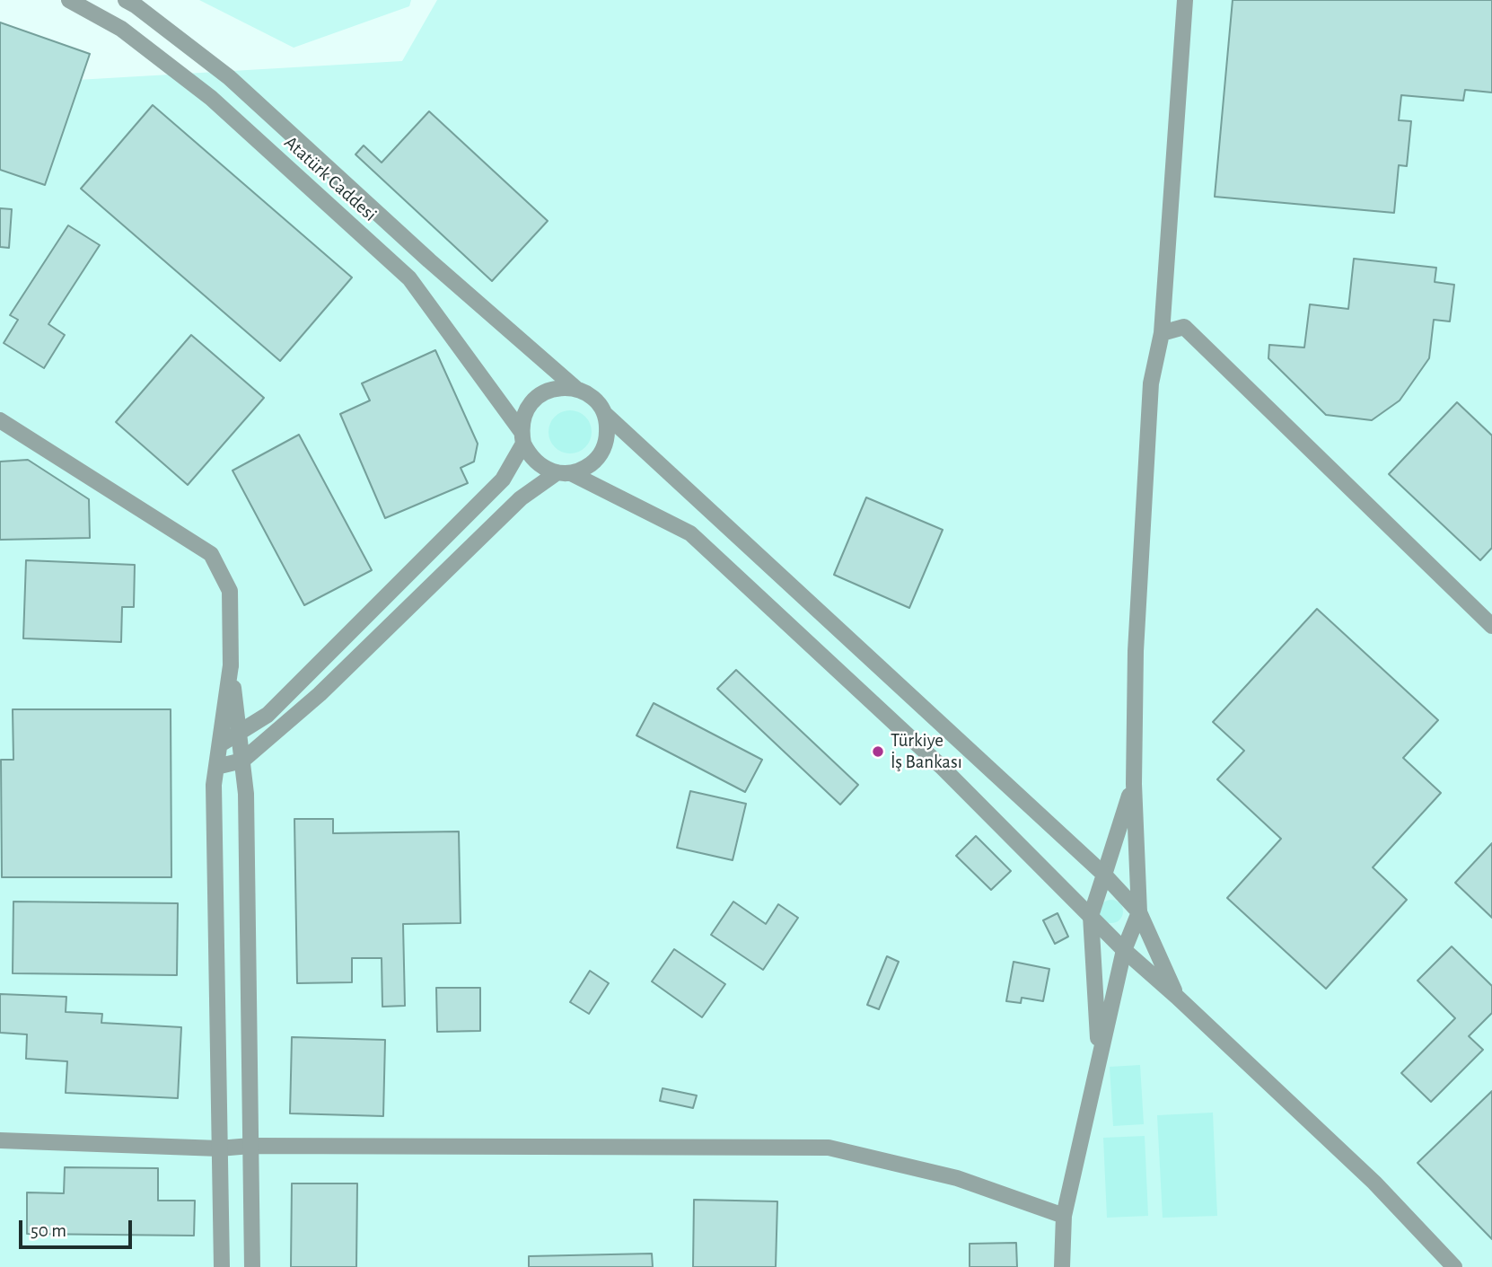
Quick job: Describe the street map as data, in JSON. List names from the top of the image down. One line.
{"streets":{"street":["Atatürk Caddesi"]},"places":["Türkiye İş Bankası"],"scale_bar":"50 m"}
